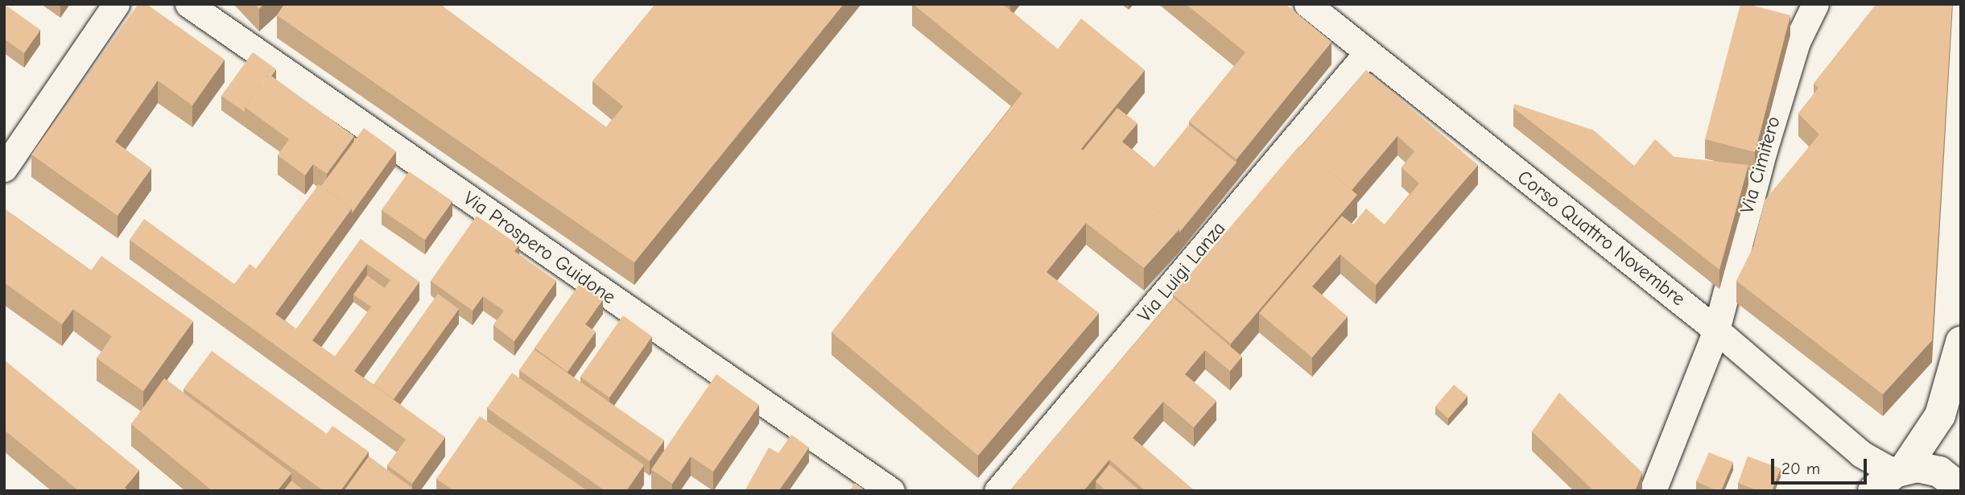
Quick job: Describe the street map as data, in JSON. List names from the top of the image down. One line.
{"streets":{"street":["Via Cimitero","Corso Quattro Novembre","Via Prospero Guidone","Via Luigi Lanza"]},"crossings":[["Via Cimitero","Corso Quattro Novembre"],["Corso Quattro Novembre","Via Luigi Lanza"]],"scale_bar":"20 m"}
